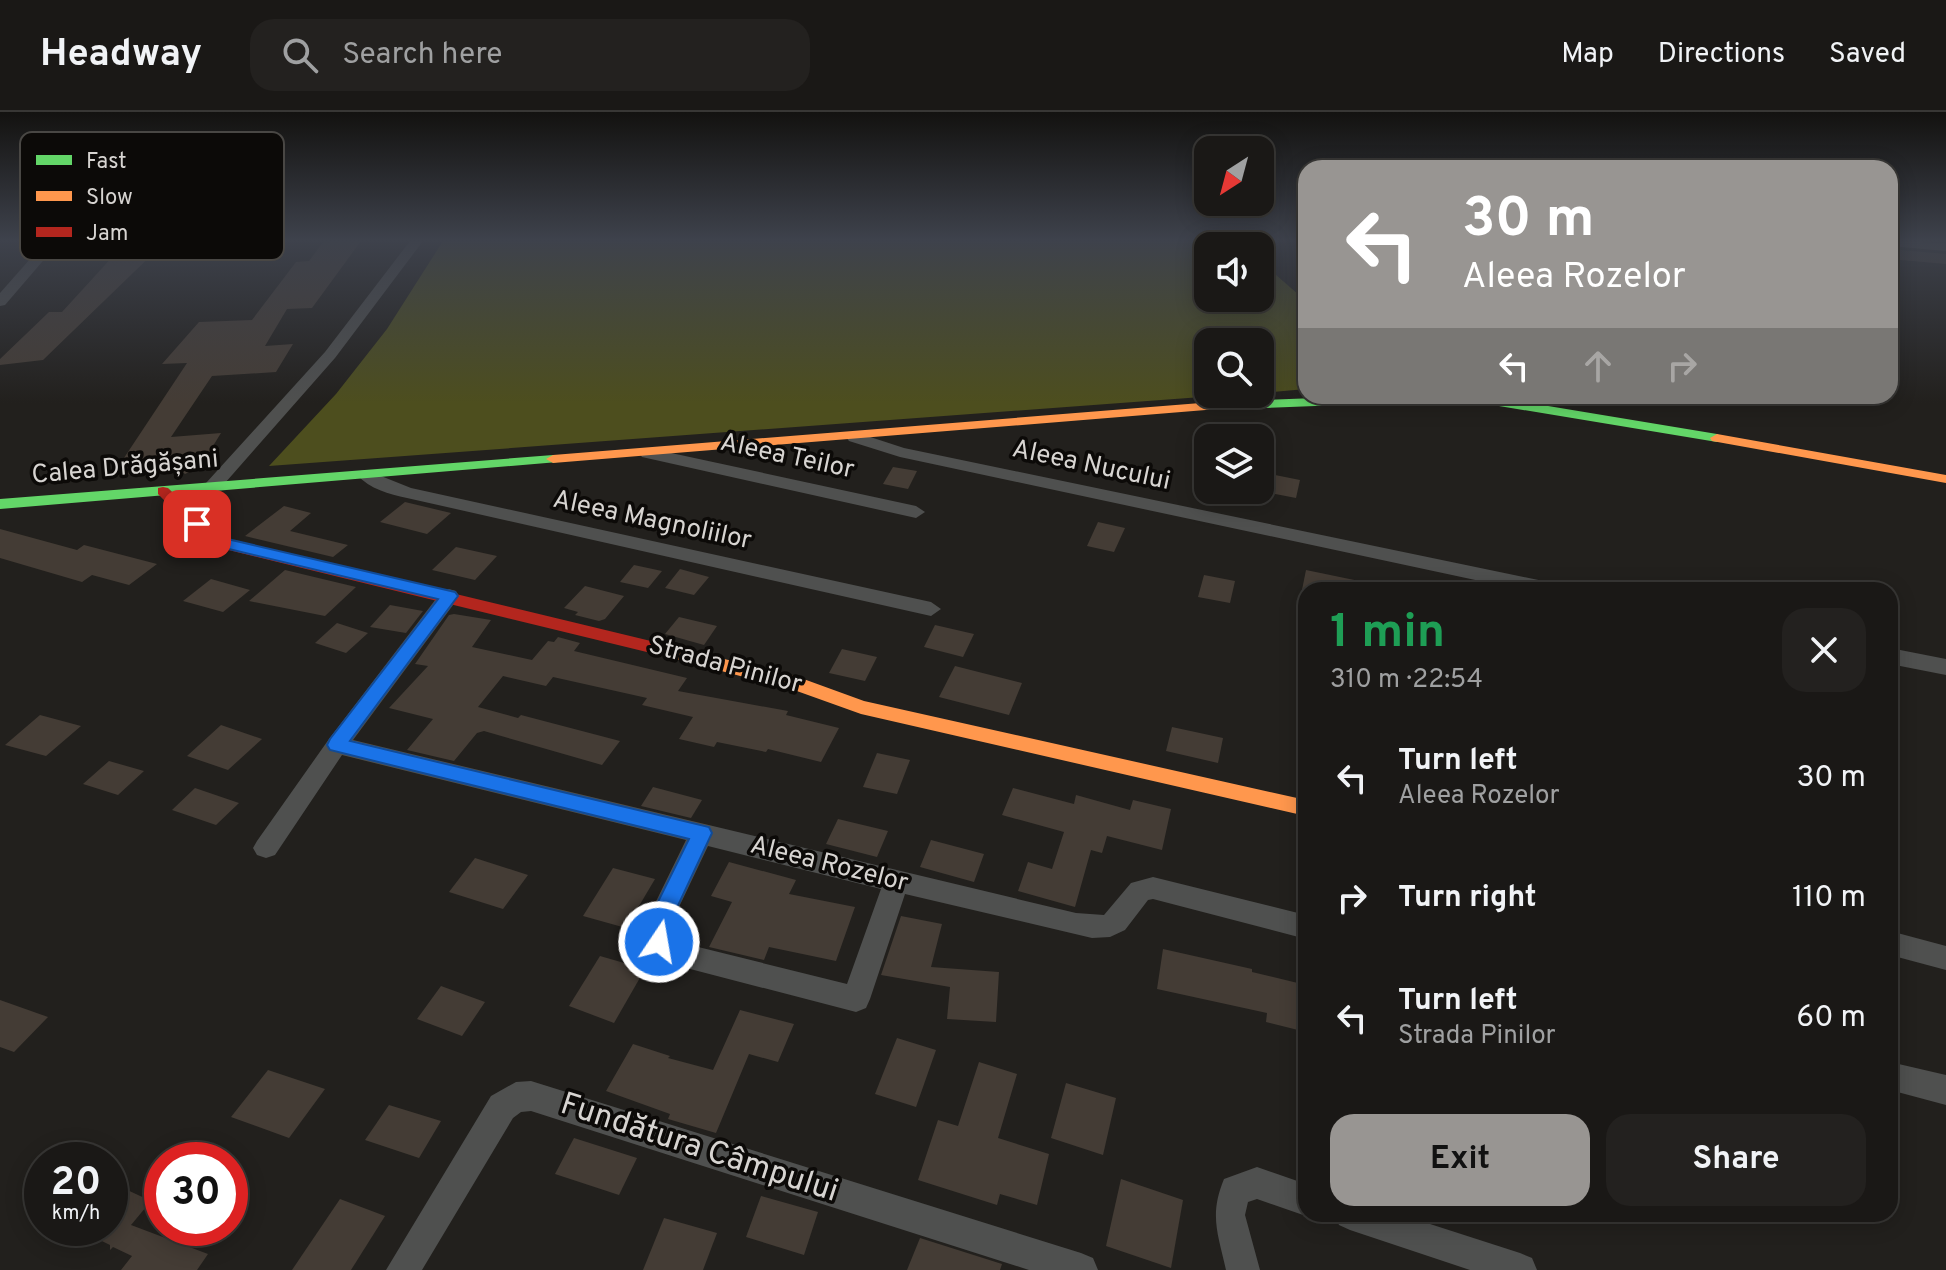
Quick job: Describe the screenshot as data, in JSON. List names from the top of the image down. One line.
{"streets":{"main road":["Calea Drăgășani","Strada Pinilor"],"street":["Aleea Teilor","Aleea Nucului","Aleea Magnoliilor","Aleea Rozelor","Fundătura Câmpului"]},"crossings":[["Aleea Teilor","Calea Drăgășani"],["Aleea Nucului","Calea Drăgășani"],["Calea Drăgășani","Aleea Magnoliilor"],["Calea Drăgășani","Strada Pinilor"]],"legend":["Fast","Slow","Jam"],"north":"bottom left","page":{"header":"Headway","search":"Search here","nav":["Map","Directions","Saved"],"turn":["30 m","Aleea Rozelor"],"heading":["1 min","310 m · 22:54"],"list":[{"name":"Turn left","note":"Aleea Rozelor","value":"30 m"},{"name":"Turn right","value":"110 m"},{"name":"Turn left","note":"Strada Pinilor","value":"60 m"}],"buttons":["Exit","Share"],"speed":"20 km/h","limit":"30"}}
